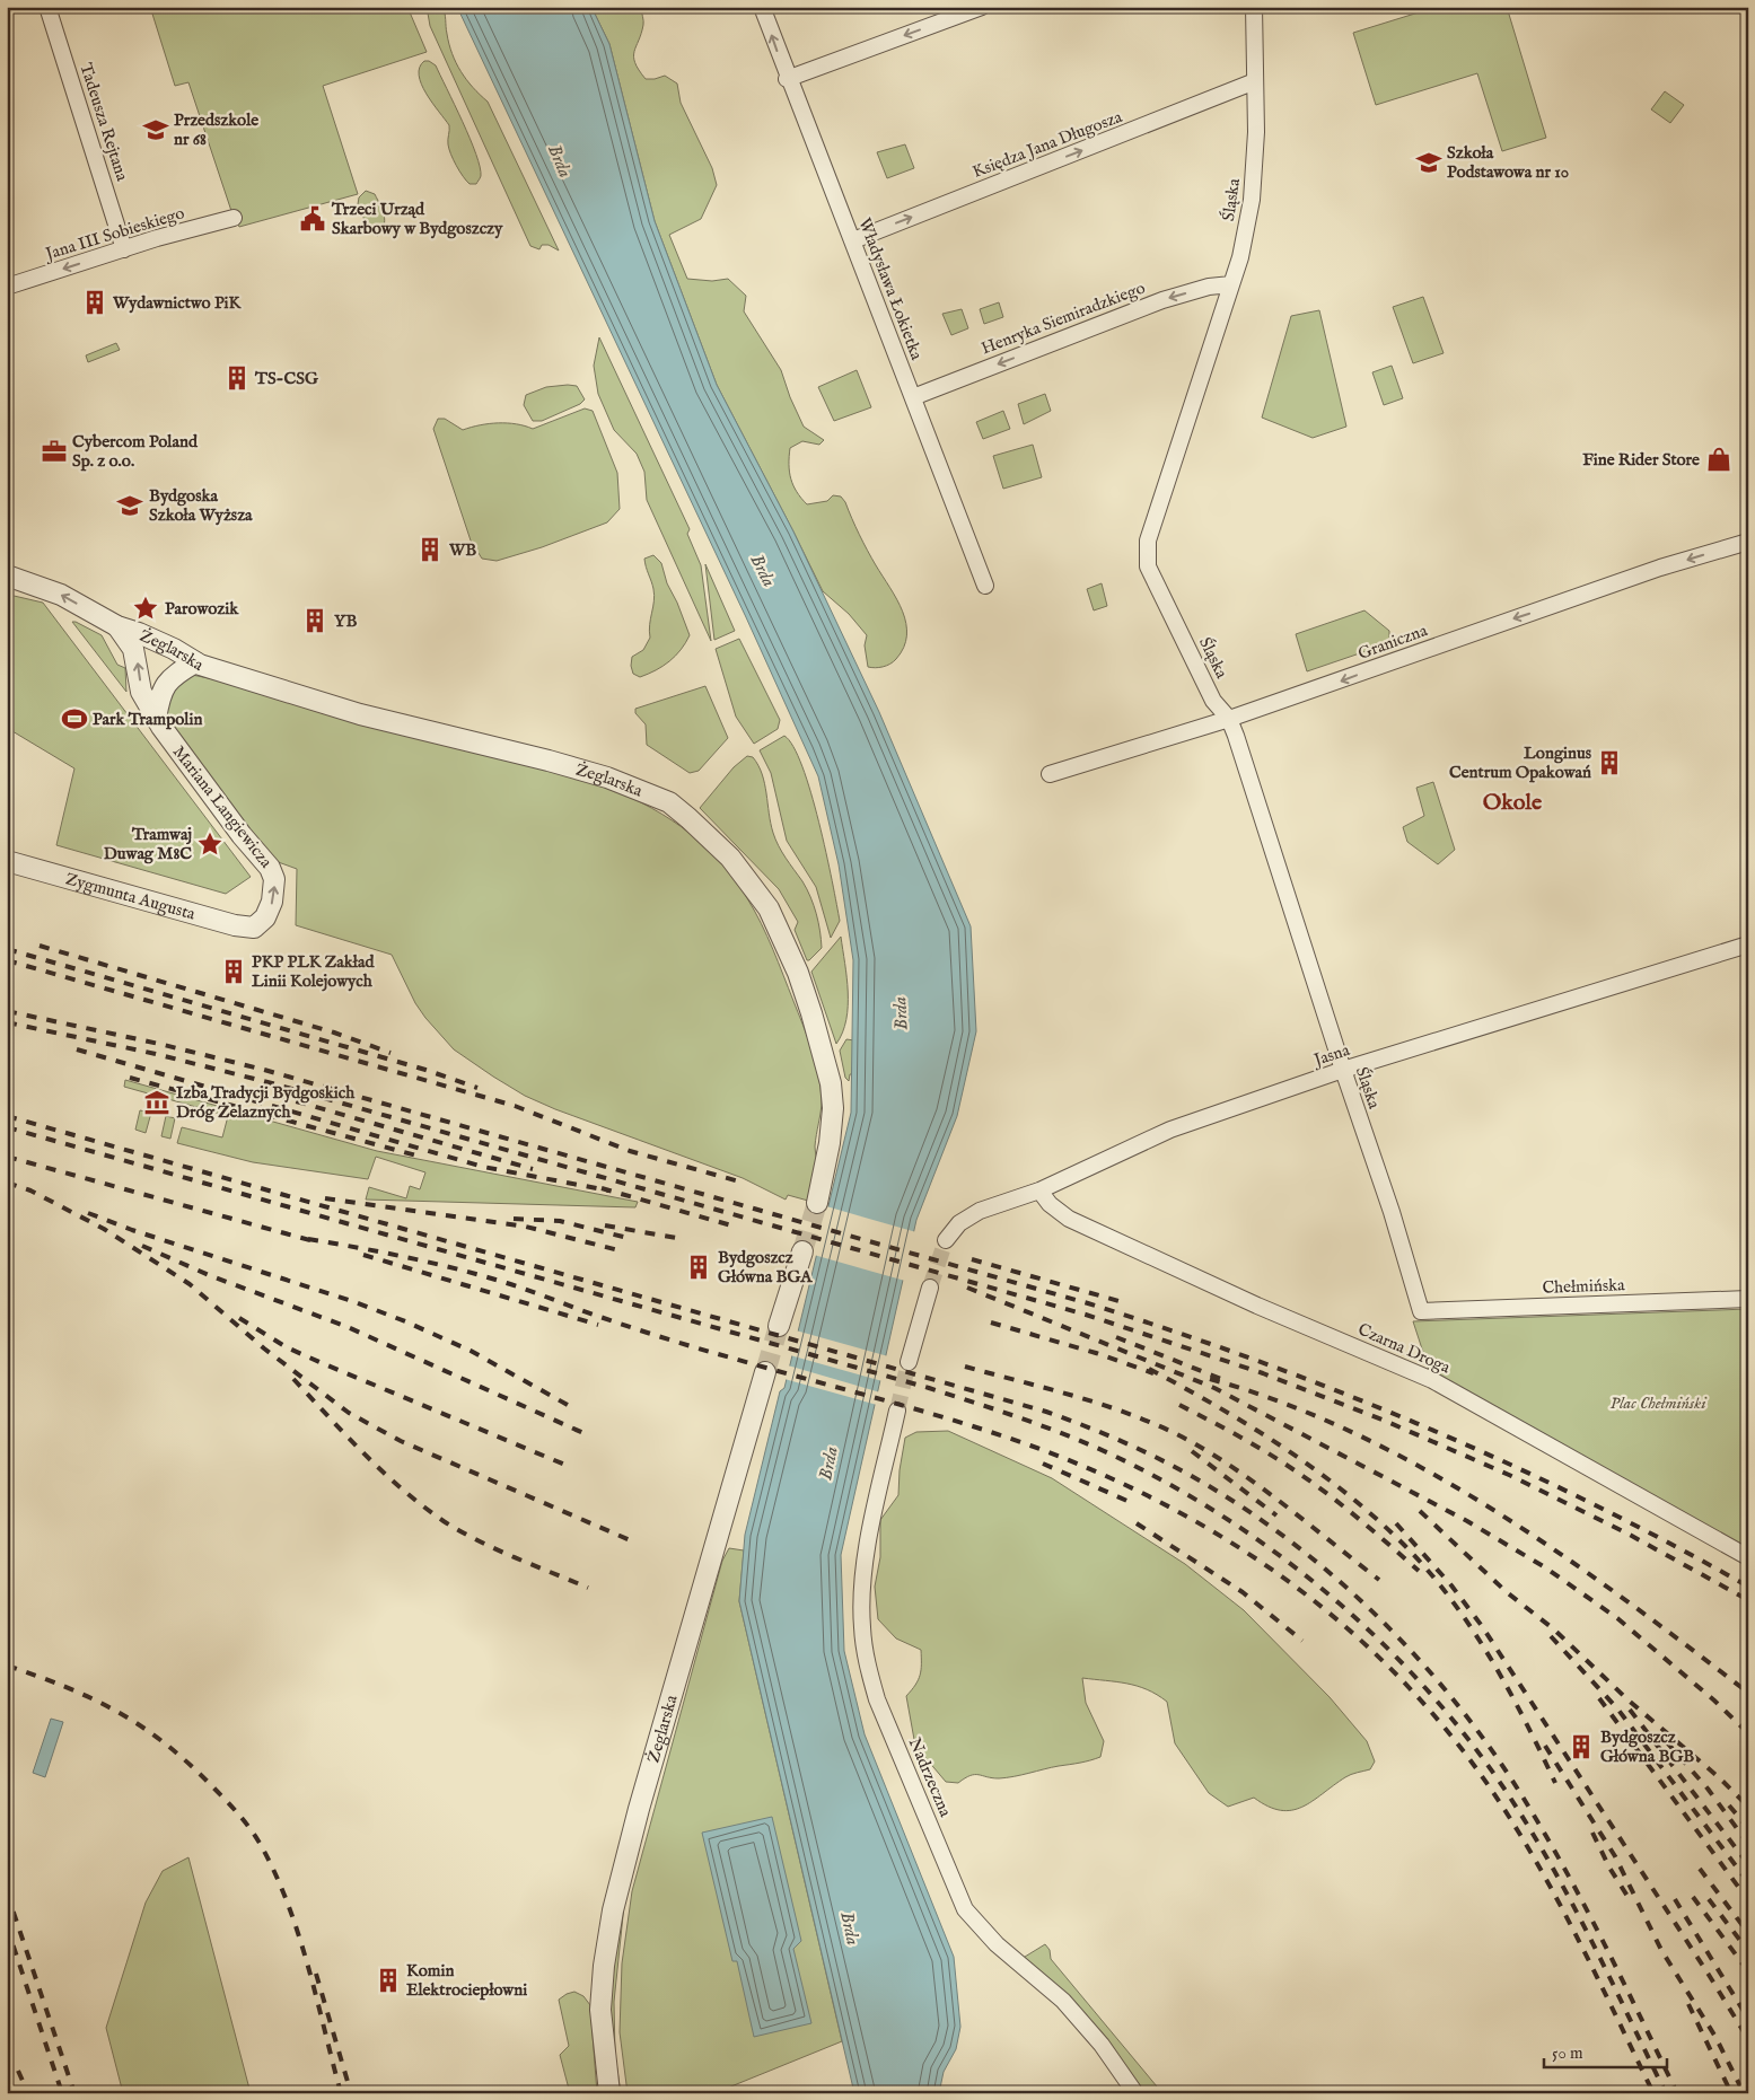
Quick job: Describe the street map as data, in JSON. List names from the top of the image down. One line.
{"streets":{"street":["Tadeusza Rejtana","Księdza Jana Długosza","Śląska","Jana III Sobieskiego","Władysława Łokietka","Henryka Siemiradzkiego","Graniczna","Żeglarska","Mariana Langiewicza","Zygmunta Augusta","Jasna","Chełmińska","Czarna Droga","Nadrzeczna"]},"crossings":[["Tadeusza Rejtana","Jana III Sobieskiego"],["Księdza Jana Długosza","Śląska"],["Księdza Jana Długosza","Władysława Łokietka"],["Śląska","Henryka Siemiradzkiego"],["Śląska","Graniczna"],["Śląska","Jasna"],["Śląska","Chełmińska"],["Władysława Łokietka","Henryka Siemiradzkiego"],["Żeglarska","Mariana Langiewicza"],["Mariana Langiewicza","Zygmunta Augusta"],["Jasna","Czarna Droga"]],"one_way":["Księdza Jana Długosza","Jana III Sobieskiego","Henryka Siemiradzkiego","Graniczna","Mariana Langiewicza"],"districts":["Okole"],"water":["Brda"],"parks":["Plac Chełmiński"],"places":{"school or university":["Przedszkole nr 68","Szkoła Podstawowa nr 10","Bydgoska Szkoła Wyższa"],"public building":["Trzeci Urząd Skarbowy w Bydgoszczy"],"building":["Wydawnictwo PiK","TS-CSG","WB","YB","Longinus Centrum Opakowań","PKP PLK Zakład Linii Kolejowych","Bydgoszcz Główna BGA","Bydgoszcz Główna BGB","Komin Elektrociepłowni"],"office":["Cybercom Poland Sp. z o.o."],"shop":["Fine Rider Store"],"place":["Parowozik","Tramwaj Duwag M8C"],"sports":["Park Trampolin"],"museum":["Izba Tradycji Bydgoskich Dróg Żelaznych"]},"scale_bar":"50 m"}
